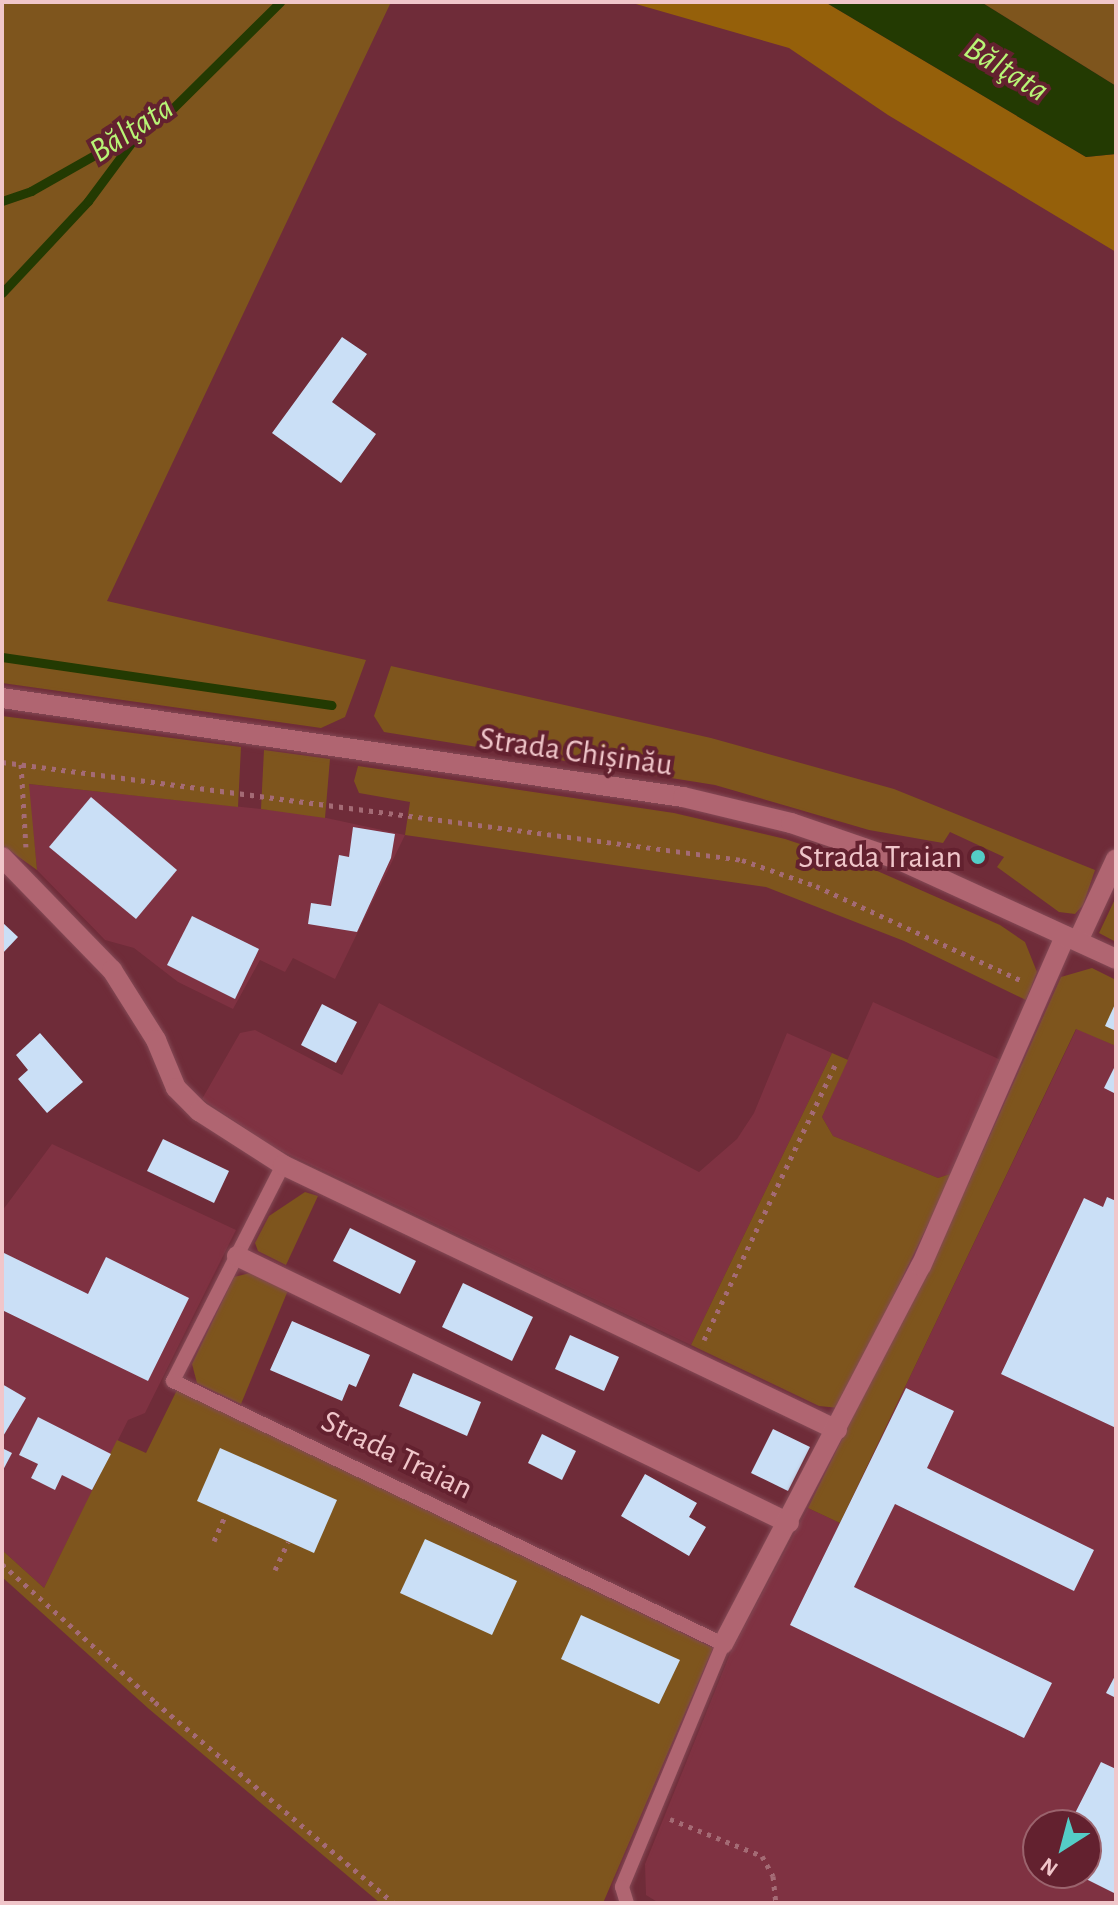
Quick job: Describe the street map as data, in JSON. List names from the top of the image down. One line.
{"streets":{"street":["Strada Chișinău"],"lane":["Strada Traian"]},"water":["Bălţata"],"places":["Strada Traian"],"north":"bottom left"}
